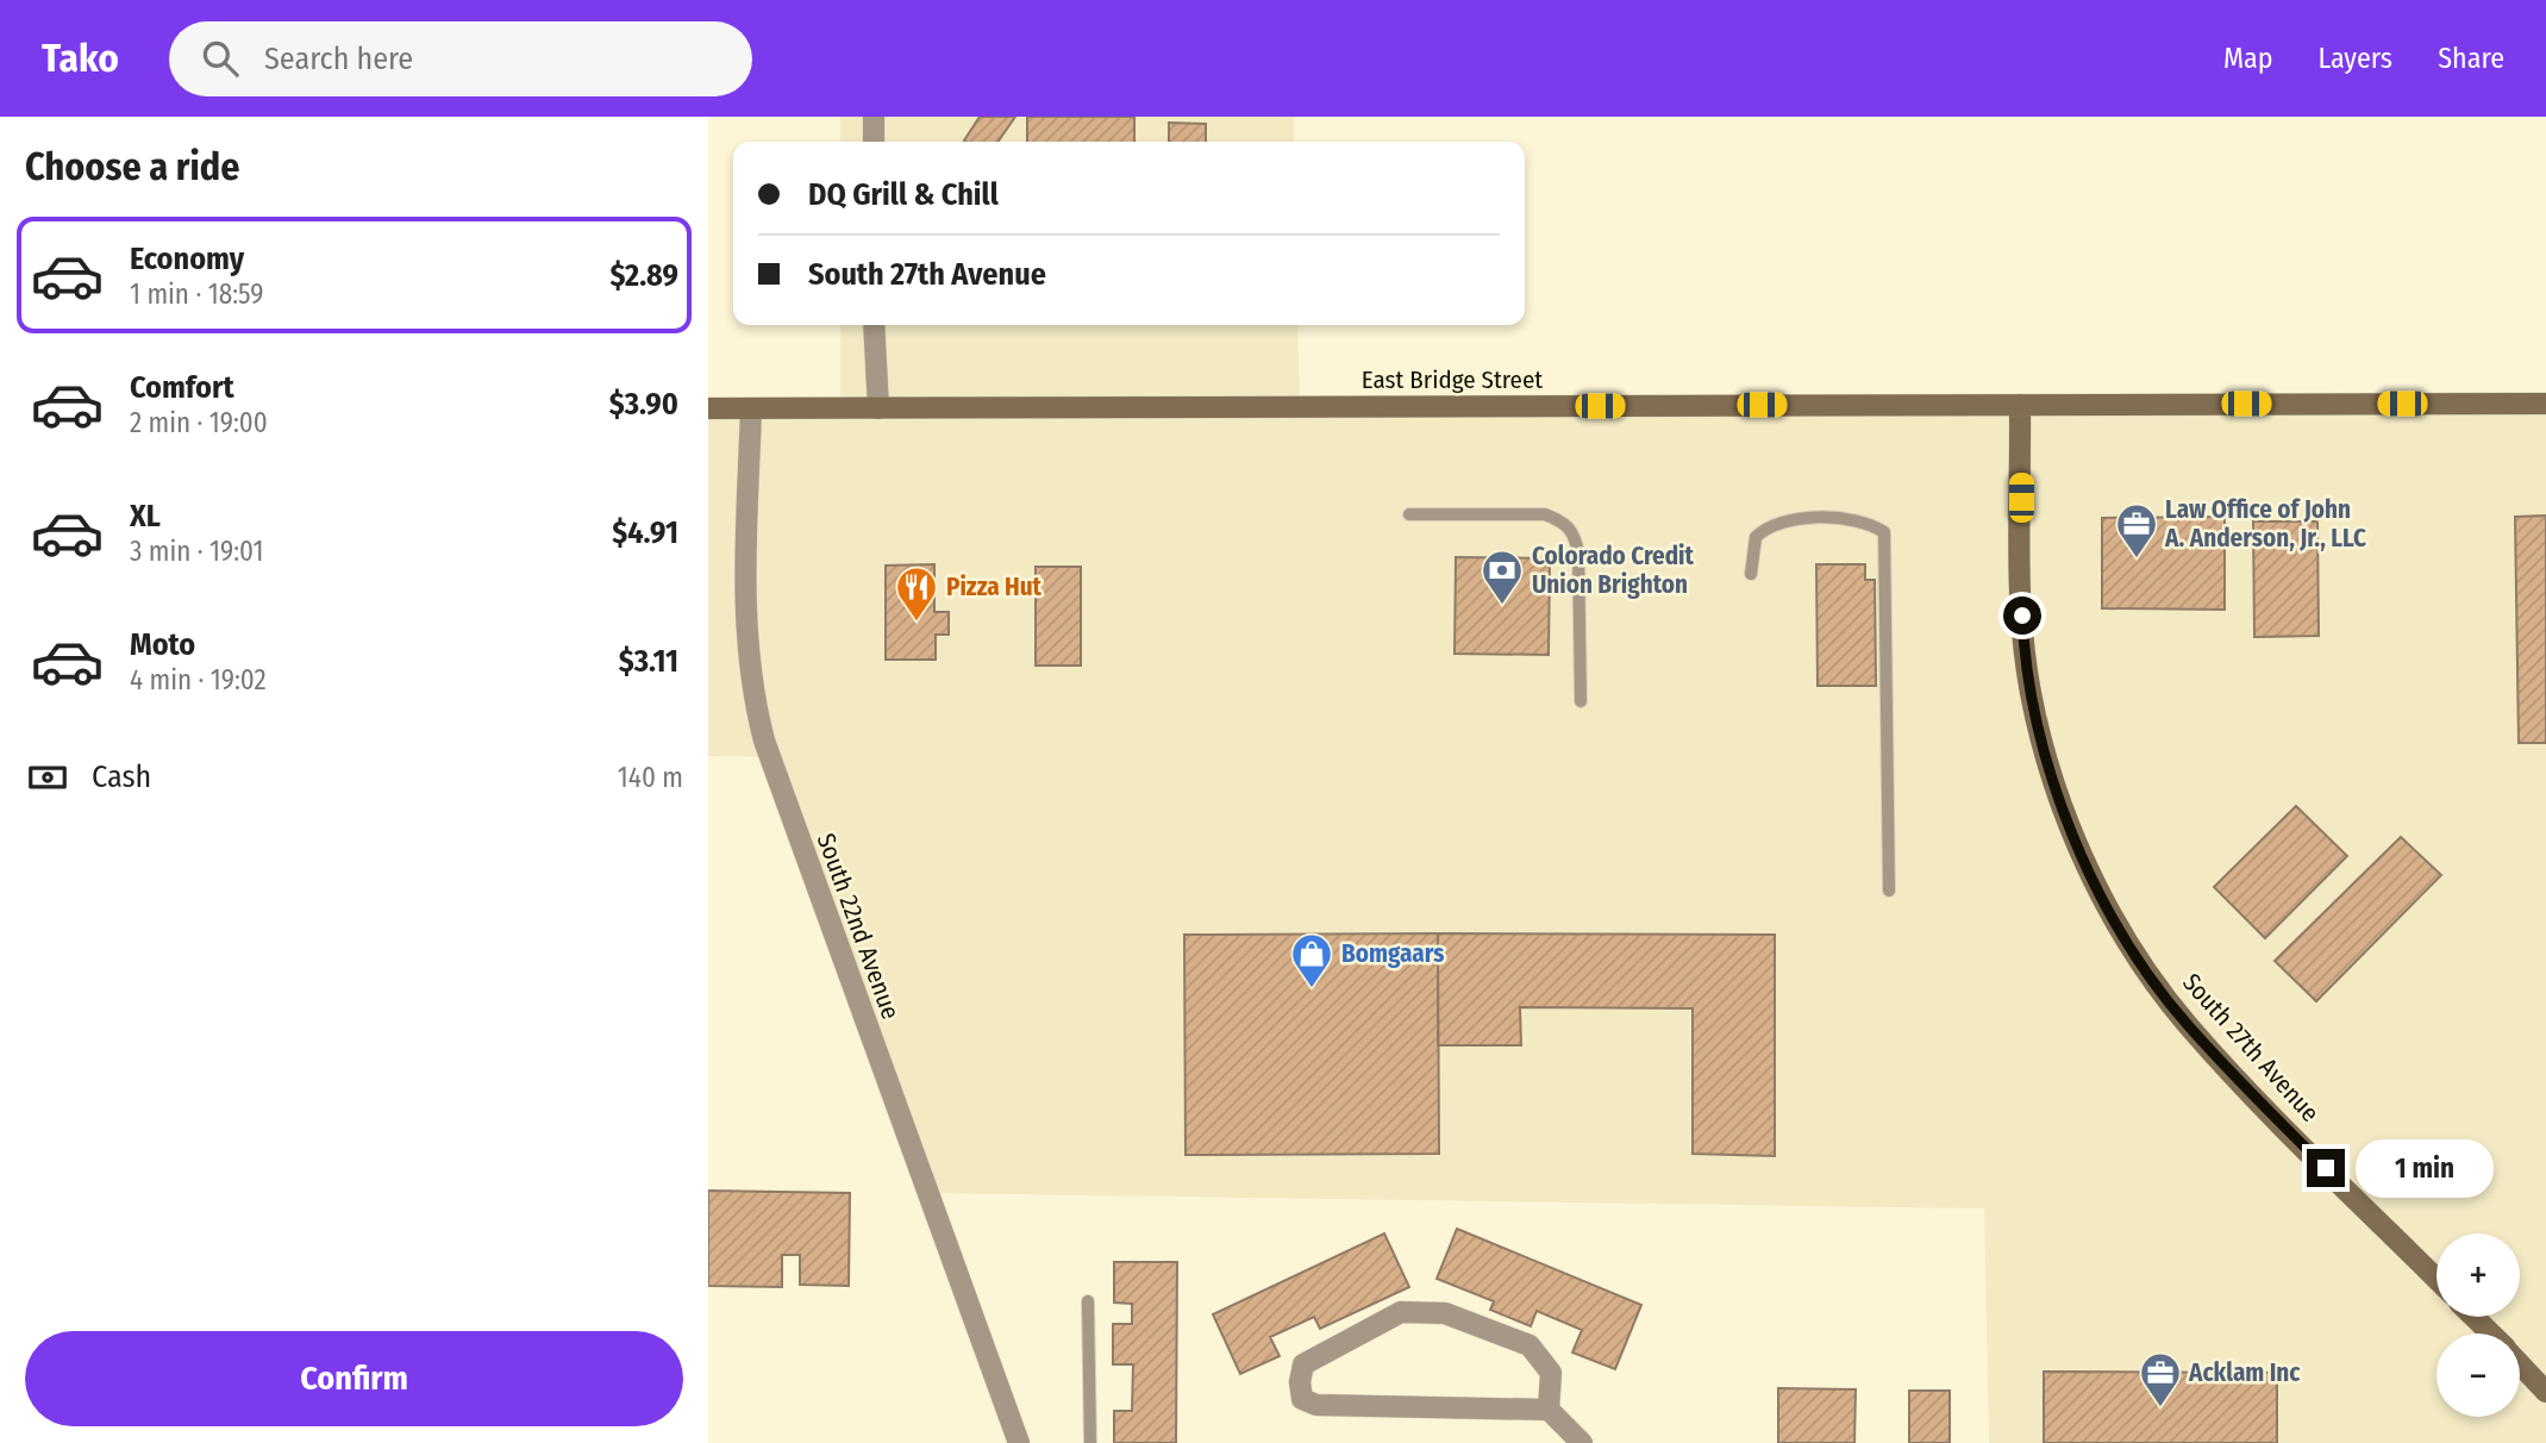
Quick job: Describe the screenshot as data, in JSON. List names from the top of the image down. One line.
{"streets":{"main road":["East Bridge Street","South 27th Avenue"],"street":["South 22nd Avenue"]},"crossings":[["East Bridge Street","South 22nd Avenue"],["East Bridge Street","South 27th Avenue"]],"places":{"office":["Law Office of John A. Anderson, Jr., LLC","Acklam Inc"],"bank":["Colorado Credit Union Brighton"],"restaurant":["Pizza Hut"],"shop":["Bomgaars"]},"page":{"header":"Tako","search":"Search here","nav":["Map","Layers","Share"],"heading":"Choose a ride","banner":["DQ Grill & Chill","South 27th Avenue"],"list":[{"name":"Economy","note":"1 min · 18:59","value":"$2.89"},{"name":"Comfort","note":"2 min · 19:00","value":"$3.90"},{"name":"XL","note":"3 min · 19:01","value":"$4.91"},{"name":"Moto","note":"4 min · 19:02","value":"$3.11"}],"pay":["Cash","140 m"],"bubble":"1 min","map_buttons":["+","−"],"buttons":"Confirm"}}
